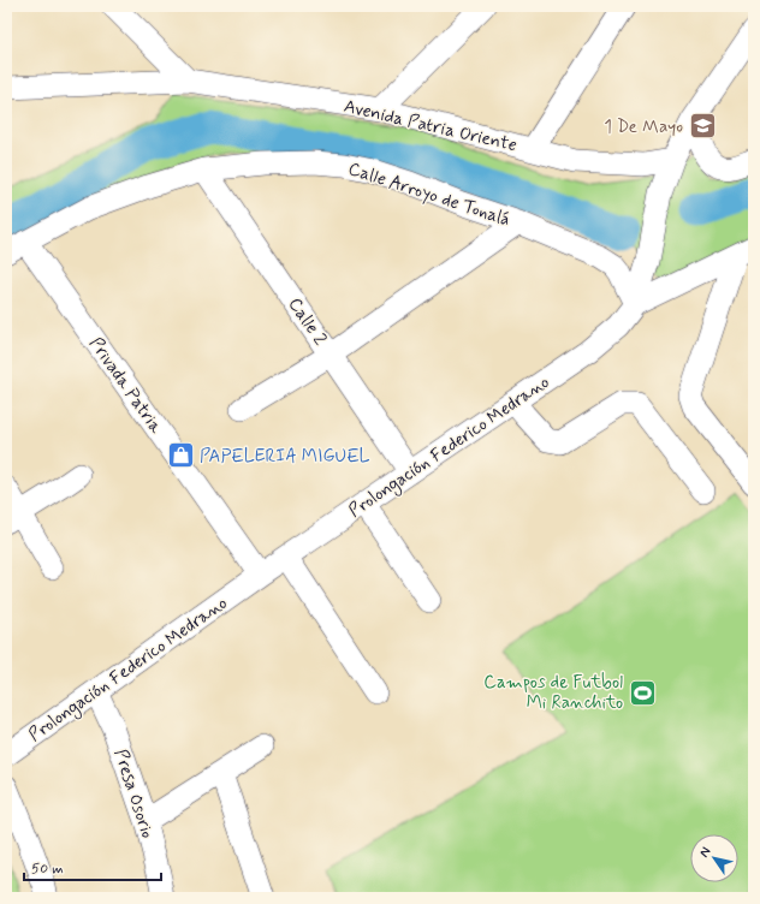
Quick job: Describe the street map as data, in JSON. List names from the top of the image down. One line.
{"streets":{"street":["Avenida Patria Oriente","Calle Arroyo de Tonalá","Calle 2","Privada Patria","Prolongación Federico Medrano","Presa Osorio"]},"crossings":[["Avenida Patria Oriente","Prolongación Federico Medrano"],["Calle Arroyo de Tonalá","Calle 2"],["Calle Arroyo de Tonalá","Privada Patria"],["Calle Arroyo de Tonalá","Prolongación Federico Medrano"],["Calle 2","Prolongación Federico Medrano"],["Privada Patria","Prolongación Federico Medrano"],["Prolongación Federico Medrano","Presa Osorio"]],"places":{"school or university":["1 De Mayo"],"shop":["PAPELERIA MIGUEL"],"sports":["Campos de Futbol Mi Ranchito"]},"scale_bar":"50 m","north":"top left"}
